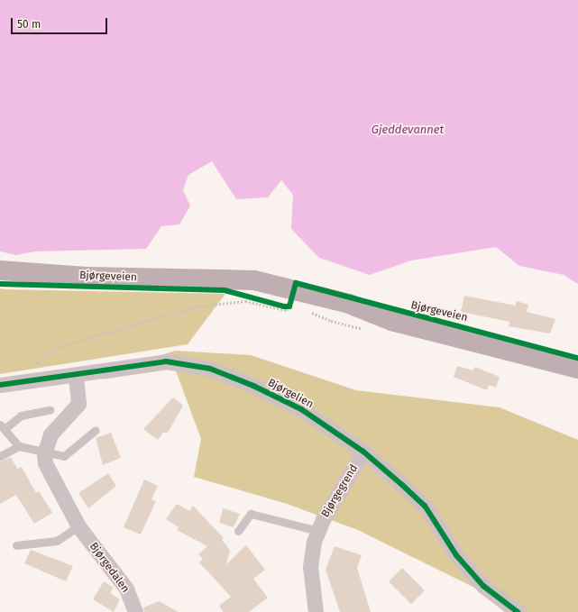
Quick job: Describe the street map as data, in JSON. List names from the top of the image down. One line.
{"streets":{"main road":["Bjørgeveien"],"street":["Bjørgelien","Bjørgegrend","Bjørgedalen"]},"crossings":[["Bjørgelien","Bjørgegrend"]],"water":["Gjeddevannet"],"scale_bar":"50 m"}
